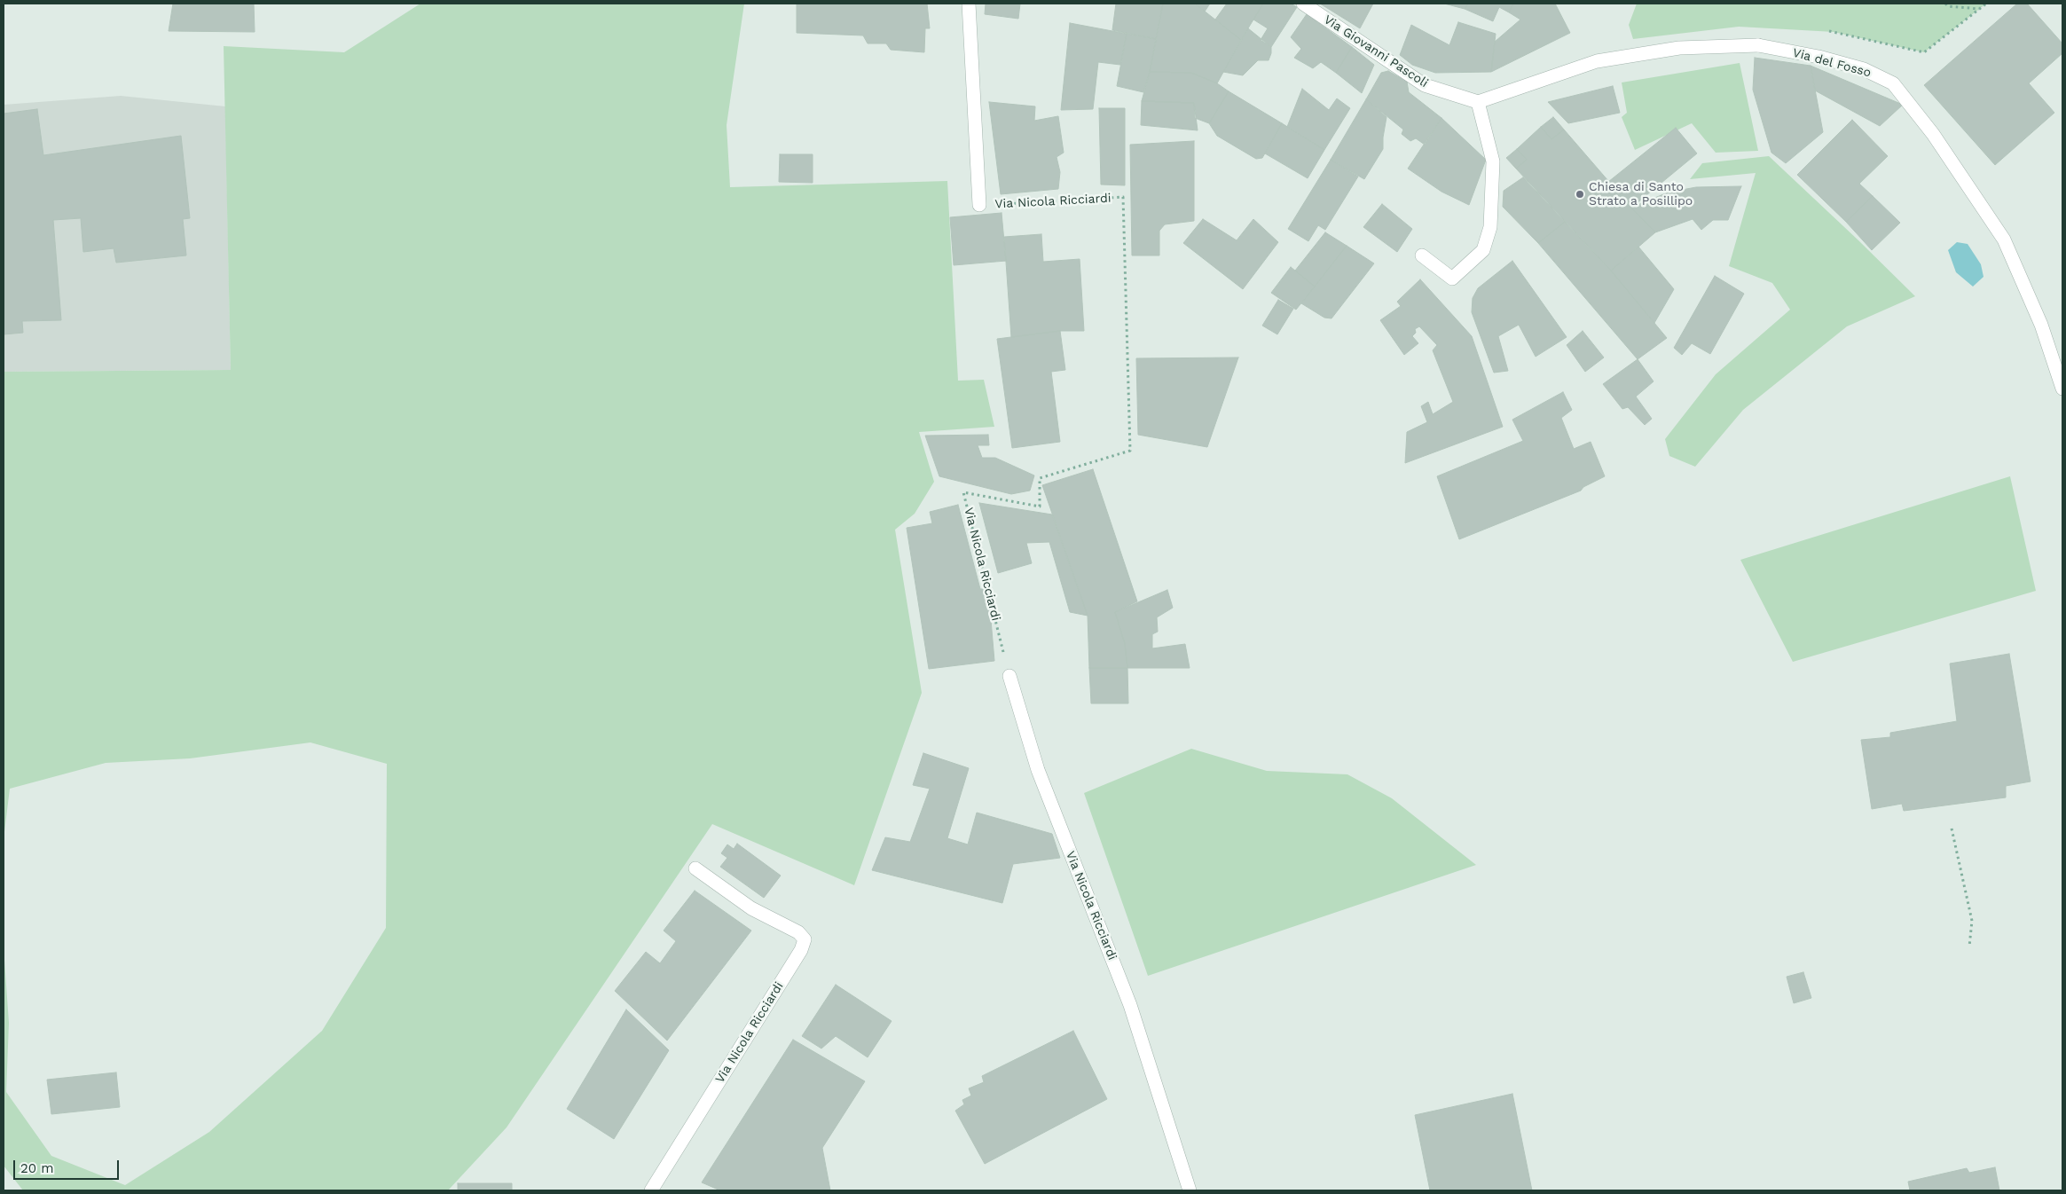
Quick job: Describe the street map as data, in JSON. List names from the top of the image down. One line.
{"streets":{"street":["Via Giovanni Pascoli","Via del Fosso","Via Nicola Ricciardi"]},"crossings":[["Via Giovanni Pascoli","Via del Fosso"]],"places":["Chiesa di Santo Strato a Posillipo"],"scale_bar":"20 m"}
